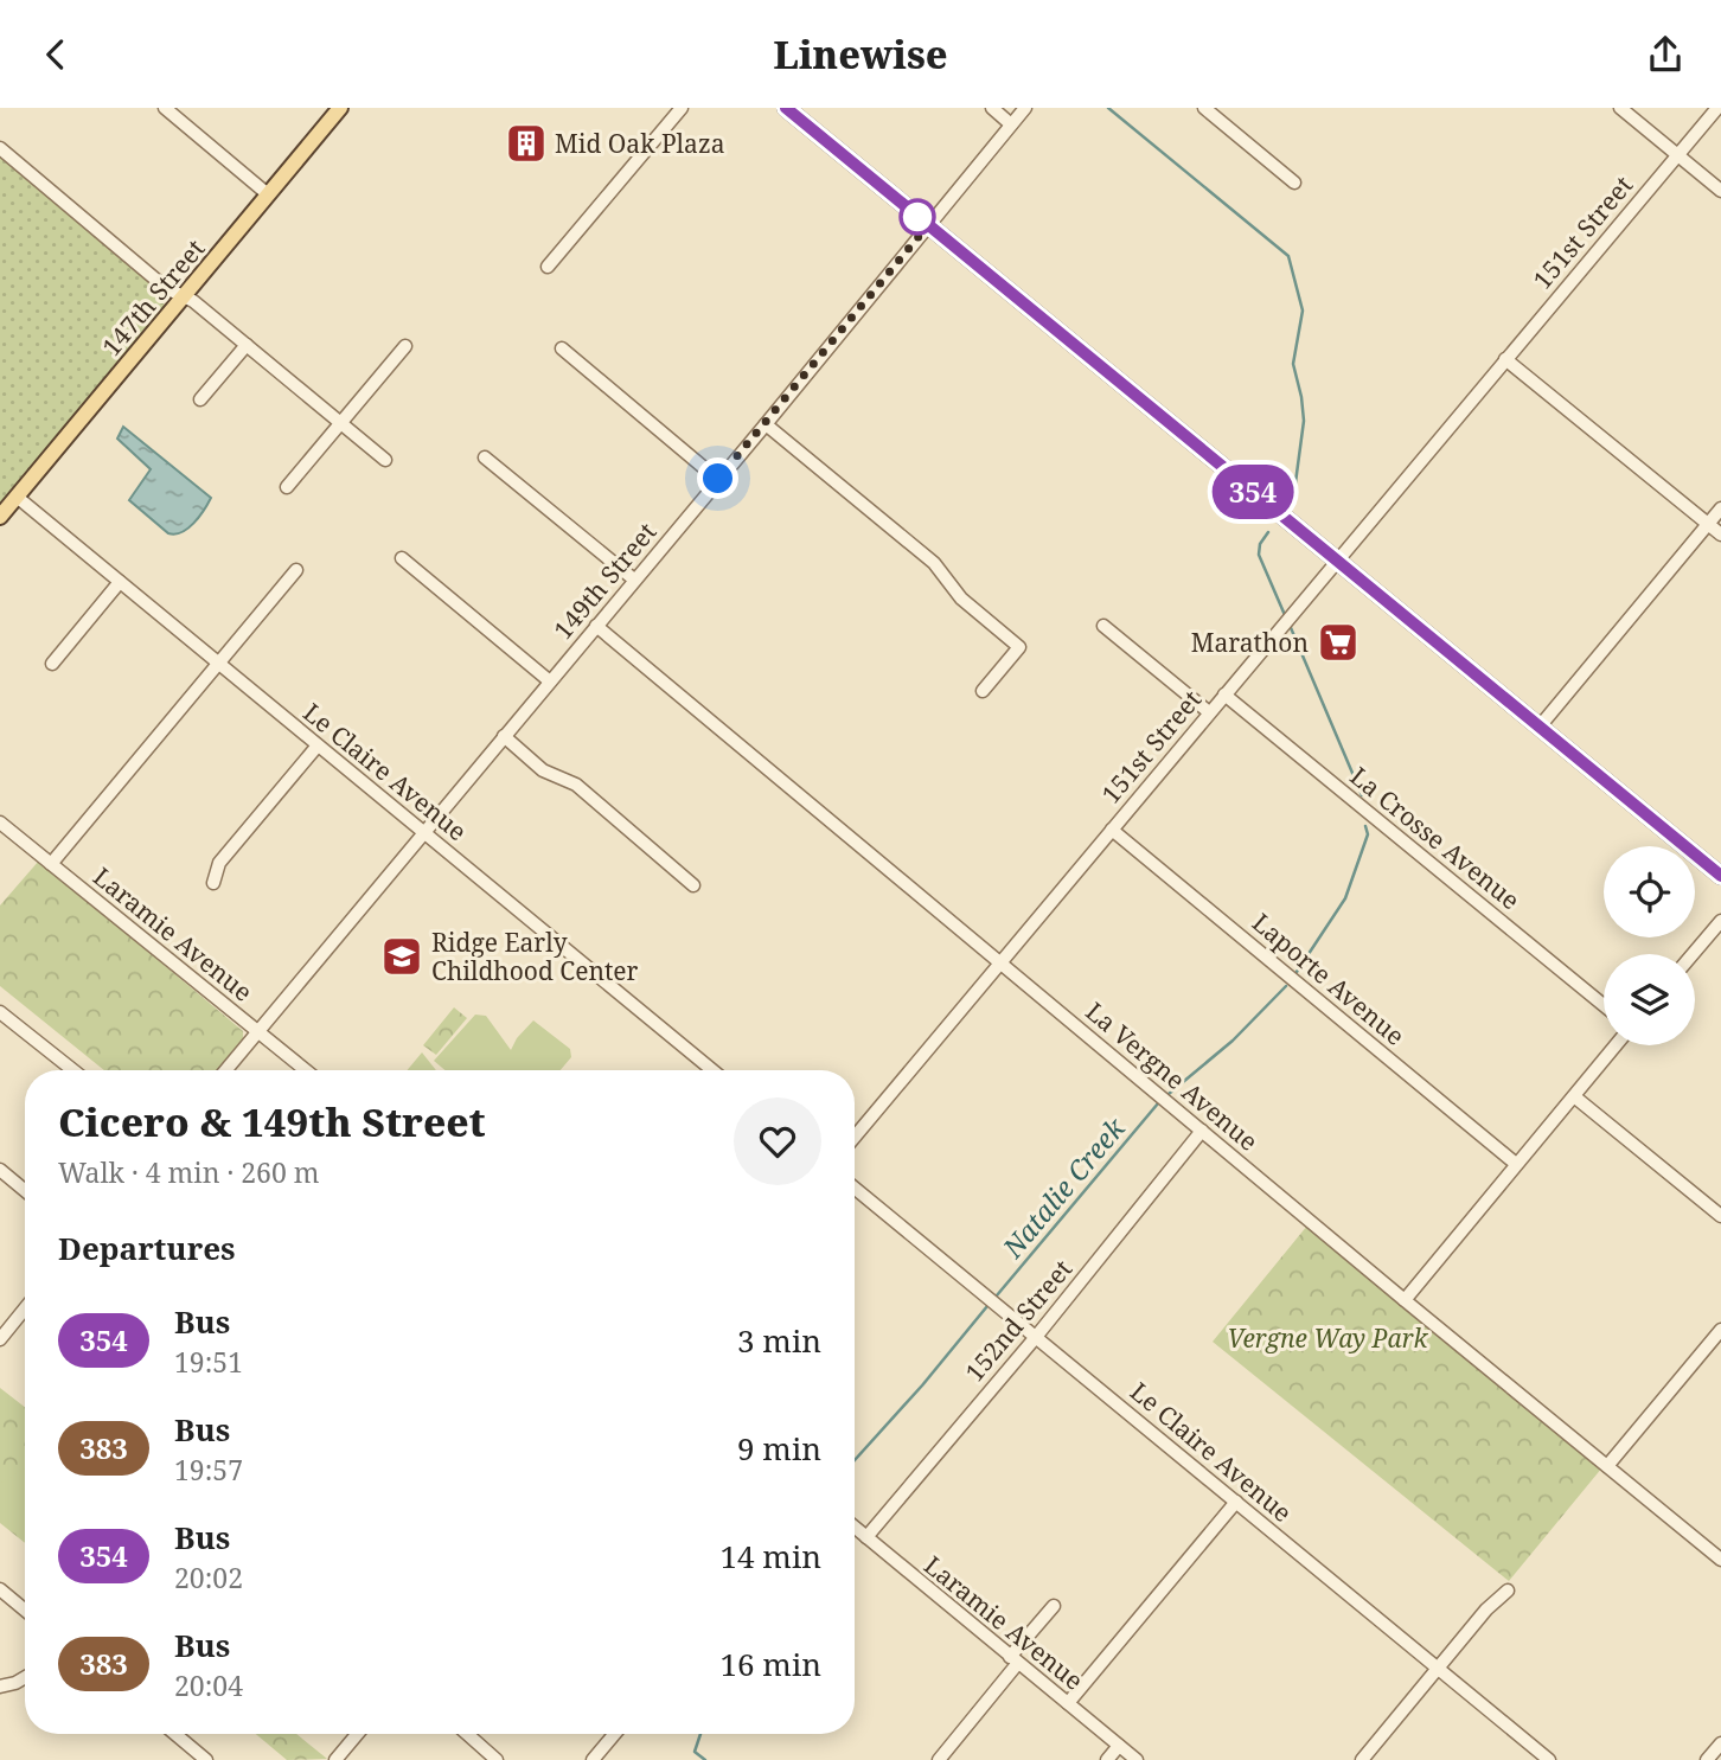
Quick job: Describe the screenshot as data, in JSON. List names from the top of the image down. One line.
{"streets":{"main road":["147th Street"],"street":["151st Street","149th Street","Le Claire Avenue","La Crosse Avenue","Laramie Avenue","Laporte Avenue","La Vergne Avenue","152nd Street"]},"crossings":[["151st Street","La Crosse Avenue"],["151st Street","Laporte Avenue"],["151st Street","La Vergne Avenue"],["147th Street","Le Claire Avenue"],["149th Street","Le Claire Avenue"],["149th Street","Laramie Avenue"],["149th Street","La Vergne Avenue"],["Le Claire Avenue","152nd Street"],["Laramie Avenue","152nd Street"],["La Vergne Avenue","152nd Street"]],"water":["Natalie Creek"],"parks":["Vergne Way Park"],"places":{"building":["Mid Oak Plaza"],"supermarket":["Marathon"],"school or university":["Ridge Early Childhood Center"]},"lines":["bus line 354"],"page":{"header":"Linewise","on_map":"354","heading":[["Cicero & 149th Street","Walk · 4 min · 260 m"],"Departures"],"list":[{"mark":"354","name":"Bus","note":"19:51","value":"3 min"},{"mark":"383","name":"Bus","note":"19:57","value":"9 min"},{"mark":"354","name":"Bus","note":"20:02","value":"14 min"},{"mark":"383","name":"Bus","note":"20:04","value":"16 min"}]}}
